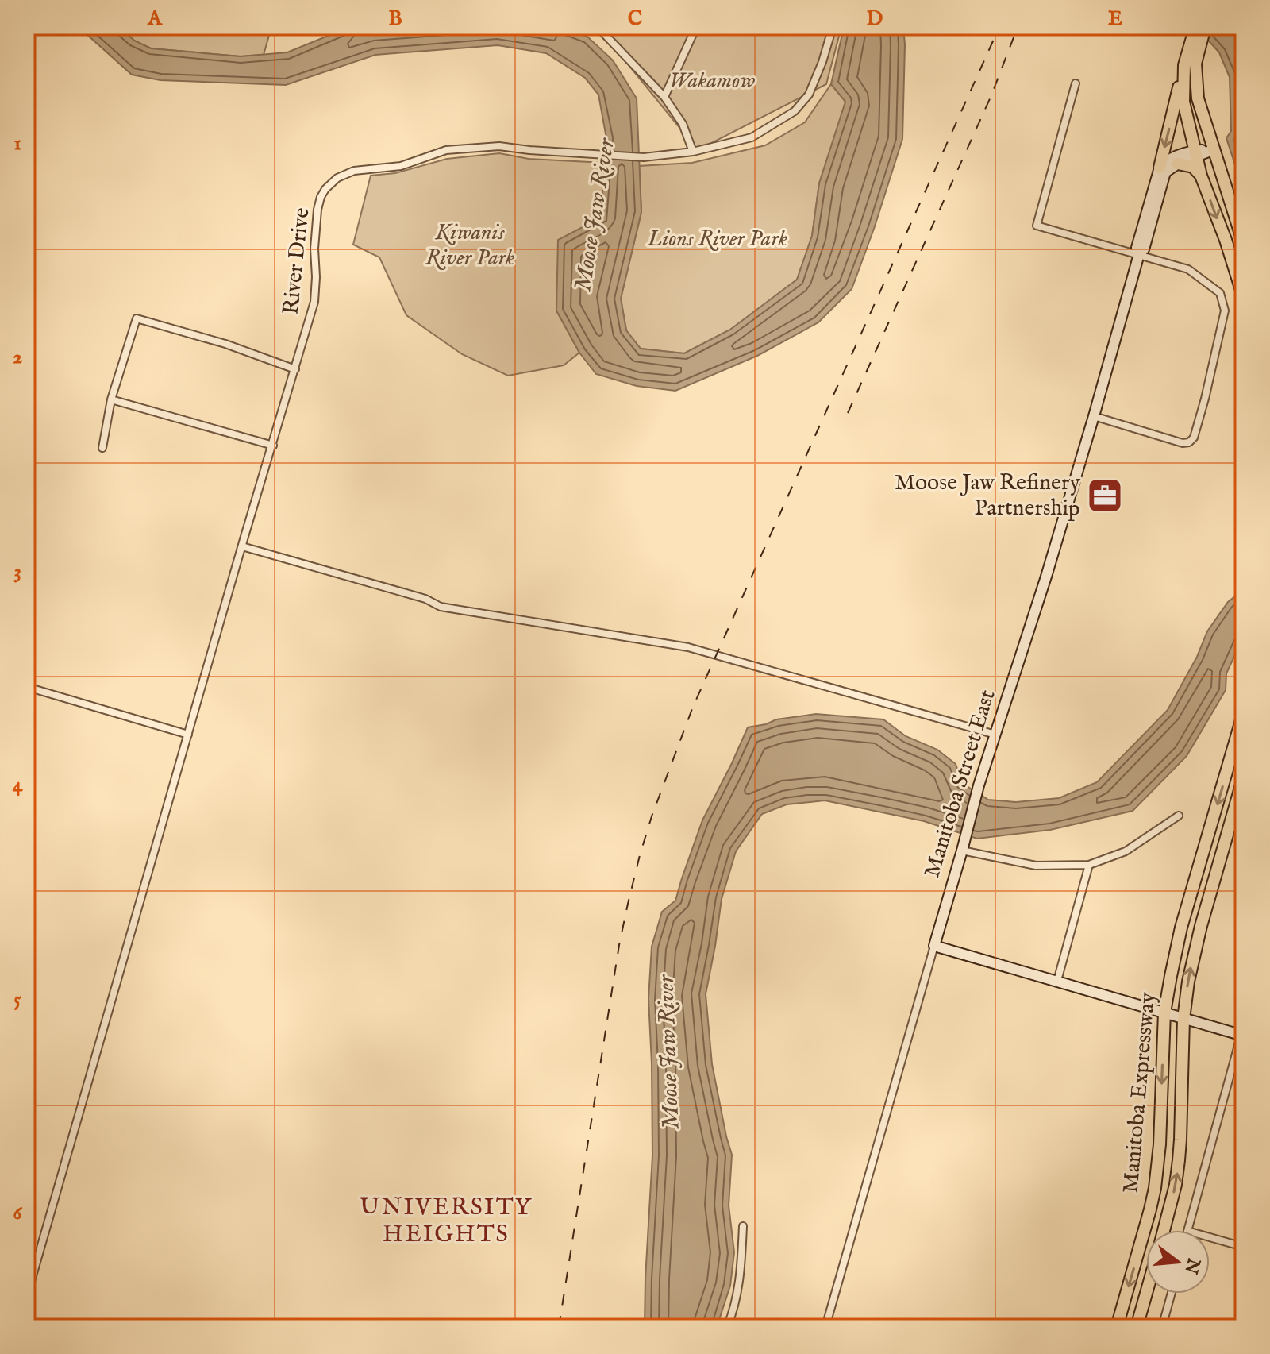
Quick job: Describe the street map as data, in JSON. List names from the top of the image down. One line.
{"streets":{"main road":["Manitoba Expressway"],"street":["River Drive","Manitoba Street East"]},"districts":["UNIVERSITY HEIGHTS"],"water":["Moose Jaw River"],"parks":["Wakamow","Kiwanis River Park","Lions River Park"],"places":{"office":["Moose Jaw Refinery Partnership"]},"north":"right","grid":{"columns":["A","B","C","D","E"],"rows":["1","2","3","4","5","6"]}}
